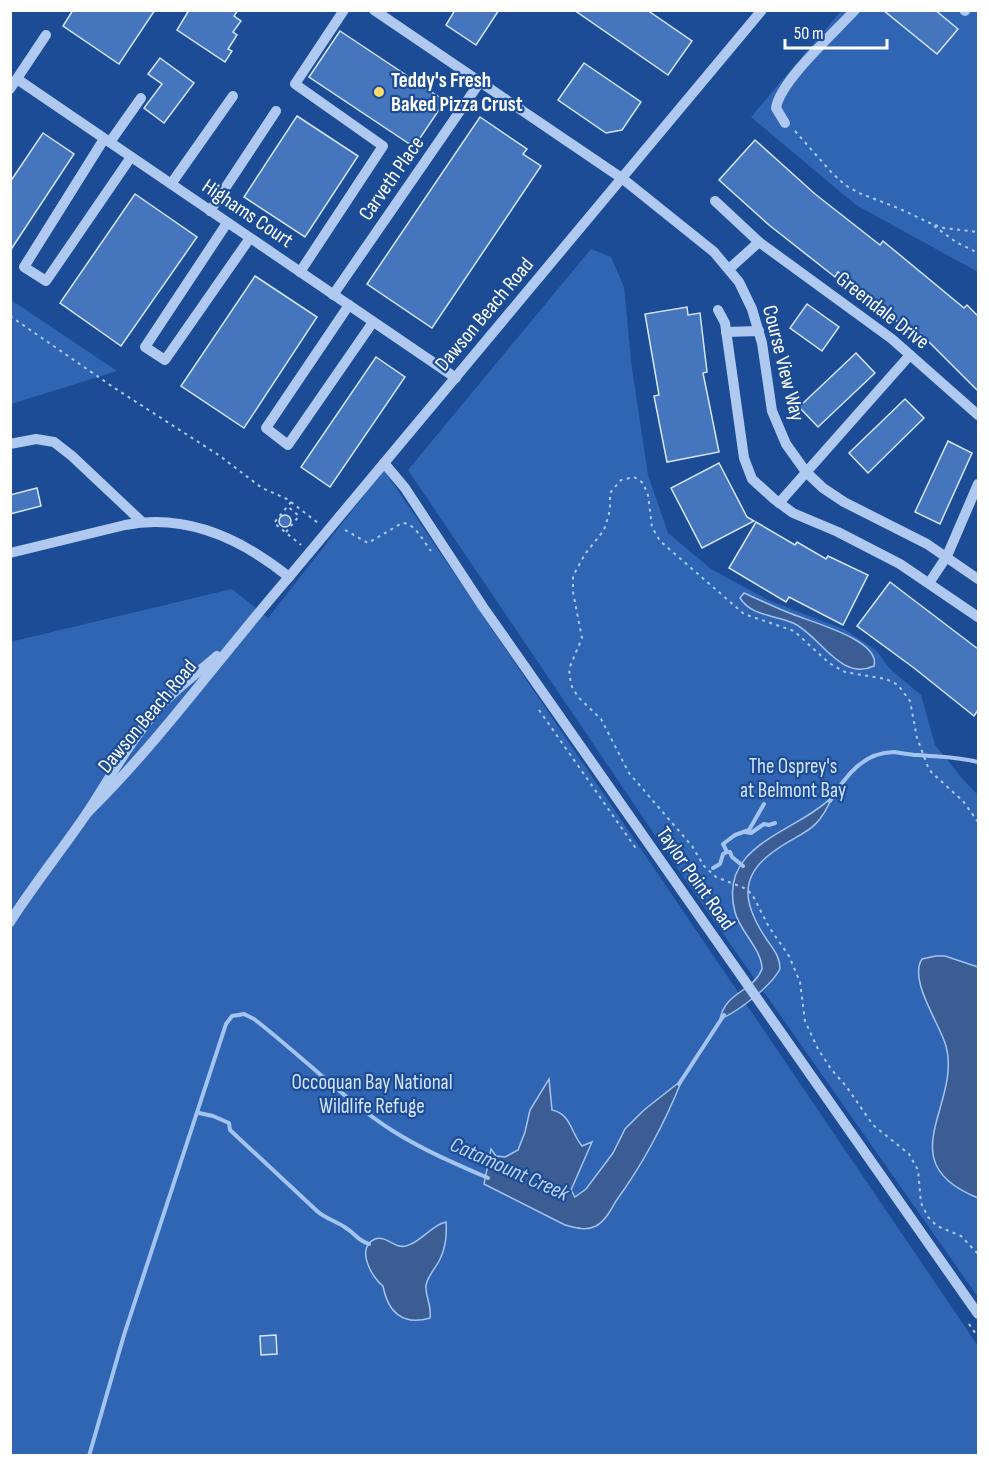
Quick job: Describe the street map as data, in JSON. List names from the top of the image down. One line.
{"streets":{"street":["Carveth Place","Highams Court","Greendale Drive","Dawson Beach Road","Course View Way","Taylor Point Road"]},"crossings":[["Carveth Place","Highams Court"],["Carveth Place","Course View Way"],["Highams Court","Dawson Beach Road"],["Dawson Beach Road","Course View Way"],["Dawson Beach Road","Taylor Point Road"]],"water":["Catamount Creek"],"parks":["The Osprey's at Belmont Bay","Occoquan Bay National Wildlife Refuge"],"places":["Teddy's Fresh Baked Pizza Crust"],"scale_bar":"50 m"}
